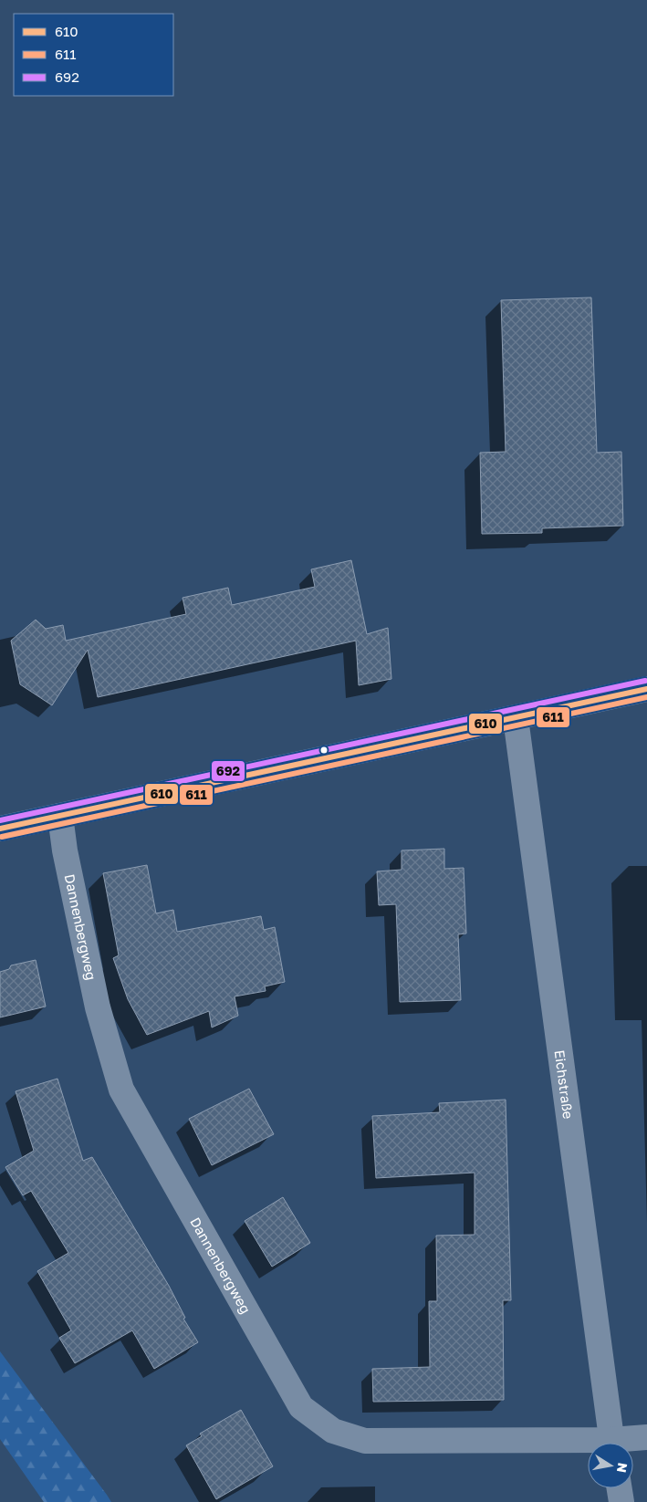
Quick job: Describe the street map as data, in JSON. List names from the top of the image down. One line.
{"streets":{"street":["Dannenbergweg","Eichstraße"]},"lines":["transit line 692","transit line 610","transit line 611"],"legend":["610","611","692"],"north":"right"}
